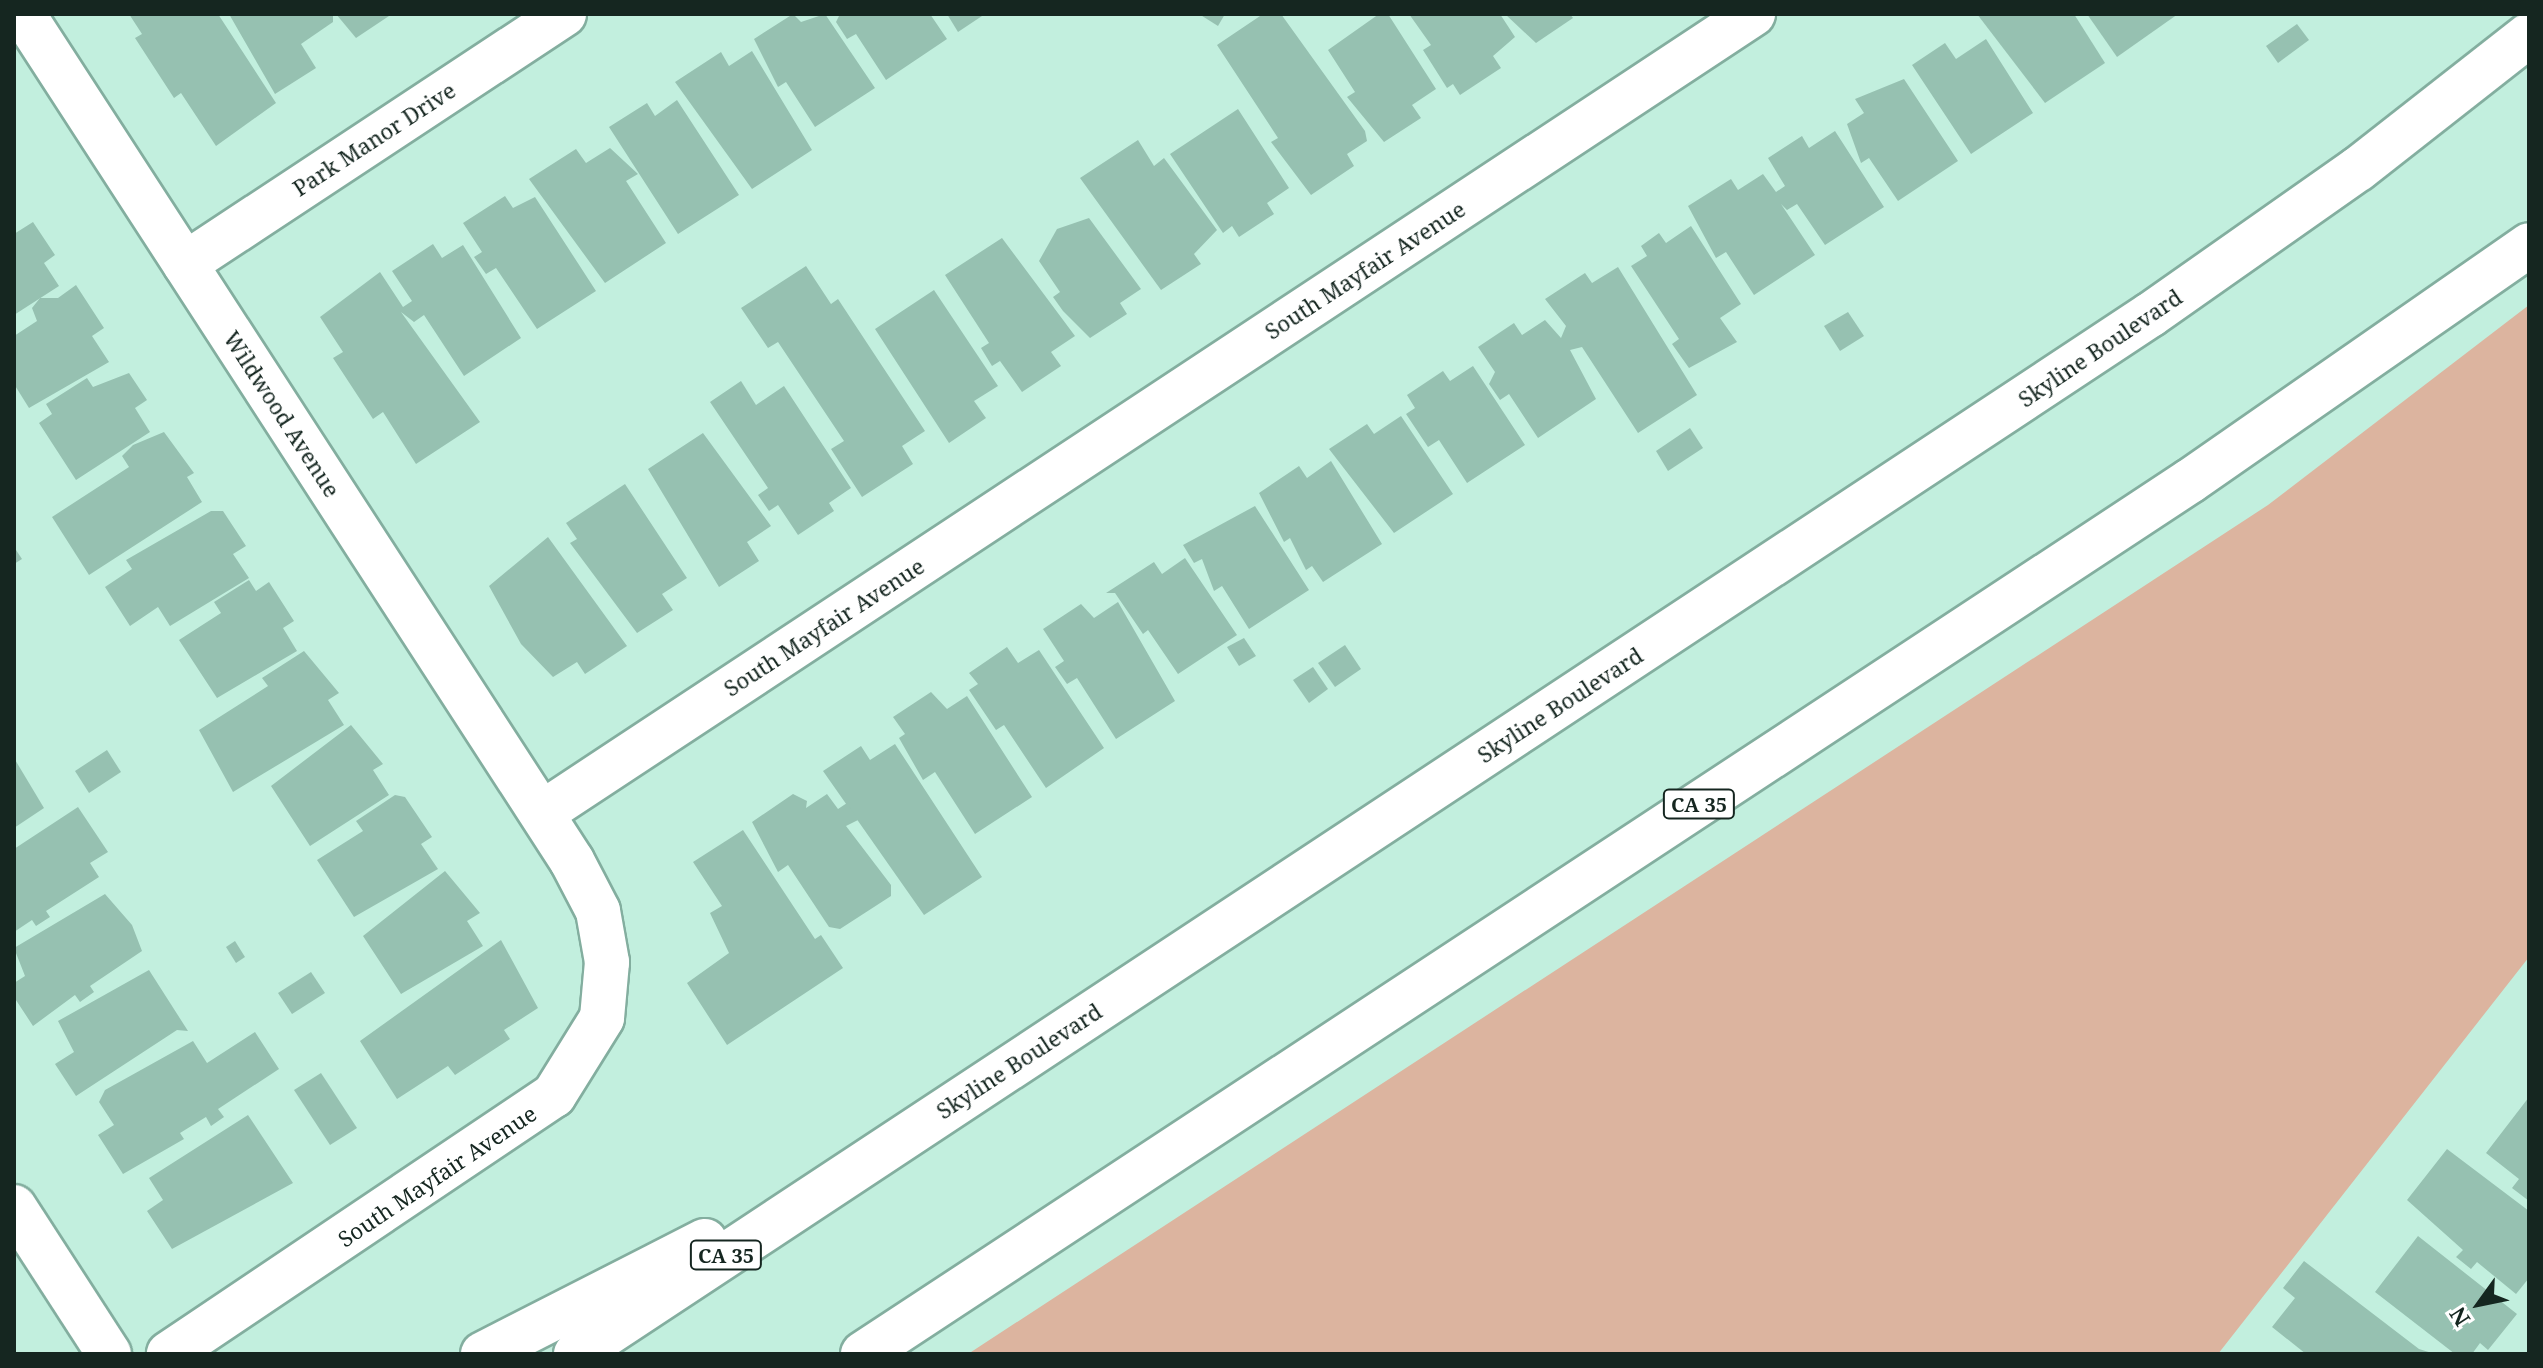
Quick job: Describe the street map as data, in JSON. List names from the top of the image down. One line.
{"streets":{"main road":["Park Manor Drive","South Mayfair Avenue","Skyline Boulevard","Wildwood Avenue","CA 35"]},"crossings":[["Park Manor Drive","Wildwood Avenue"],["South Mayfair Avenue","Wildwood Avenue"]],"north":"bottom left"}
